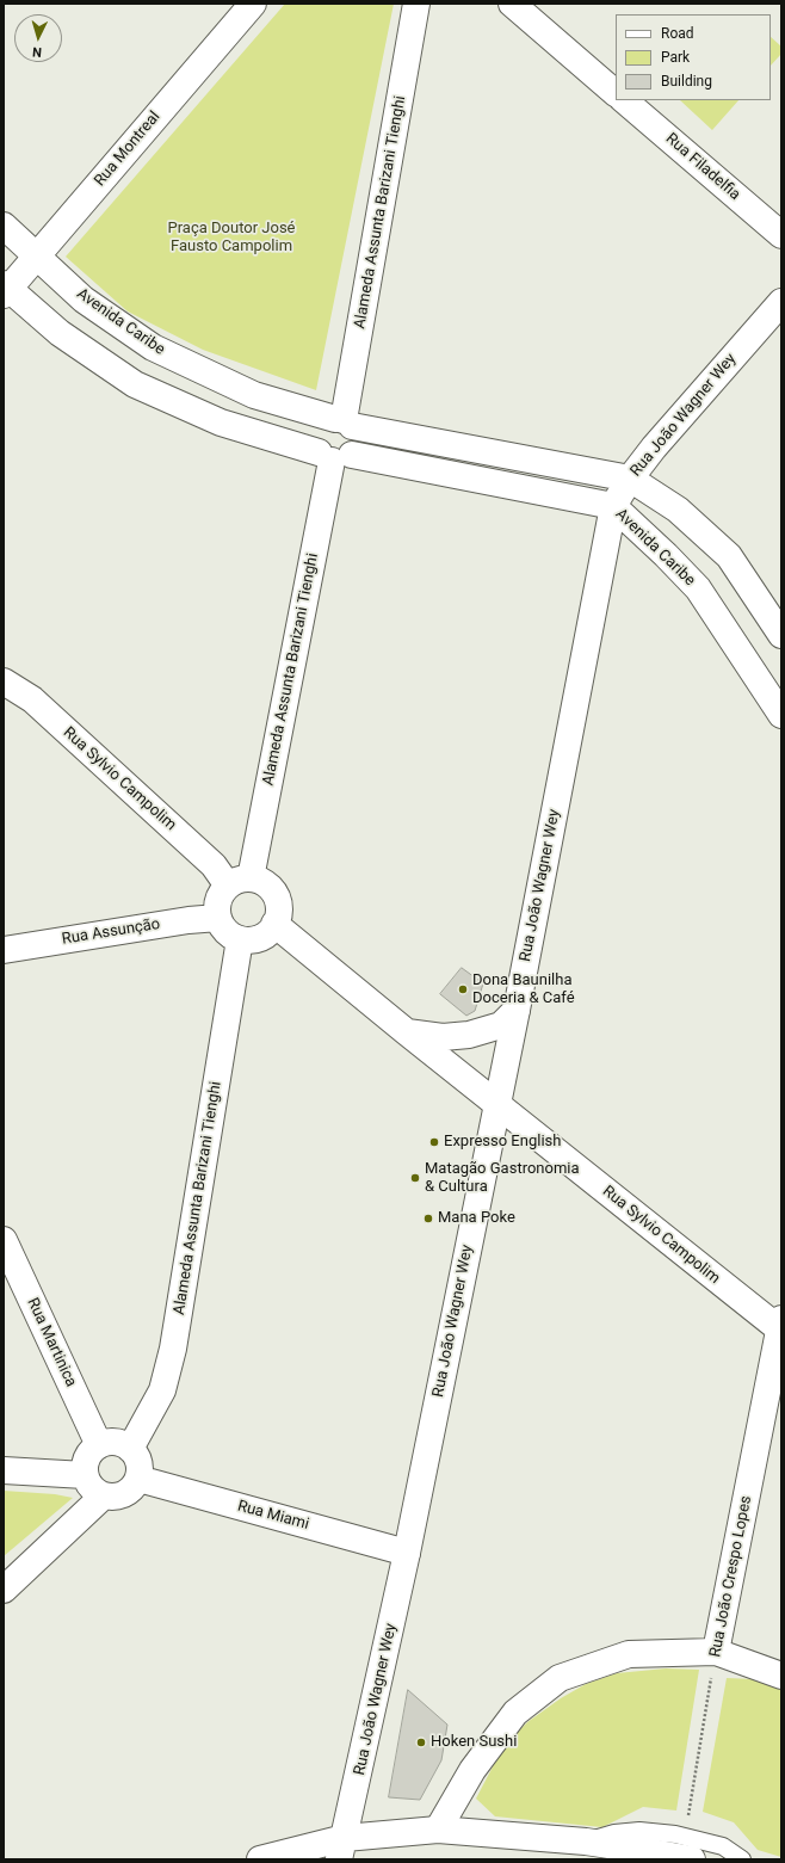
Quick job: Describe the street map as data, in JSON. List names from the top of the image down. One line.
{"streets":{"street":["Rua Montreal","Rua Filadelfia","Alameda Assunta Barizani Tienghi","Avenida Caribe","Rua João Wagner Wey","Rua Sylvio Campolim","Rua Assunção","Rua Martinica","Rua Miami","Rua João Crespo Lopes"]},"crossings":[["Rua Montreal","Avenida Caribe"],["Alameda Assunta Barizani Tienghi","Avenida Caribe"],["Alameda Assunta Barizani Tienghi","Rua Sylvio Campolim"],["Alameda Assunta Barizani Tienghi","Rua Assunção"],["Alameda Assunta Barizani Tienghi","Rua Martinica"],["Alameda Assunta Barizani Tienghi","Rua Miami"],["Avenida Caribe","Rua João Wagner Wey"],["Rua João Wagner Wey","Rua Sylvio Campolim"],["Rua João Wagner Wey","Rua Miami"],["Rua Sylvio Campolim","Rua Assunção"],["Rua Sylvio Campolim","Rua João Crespo Lopes"],["Rua Martinica","Rua Miami"]],"parks":["Praça Doutor José Fausto Campolim"],"places":["Dona Baunilha Doceria & Café","Expresso English","Matagão Gastronomia & Cultura","Mana Poke","Hoken Sushi"],"legend":["Road","Park","Building"],"north":"bottom"}
